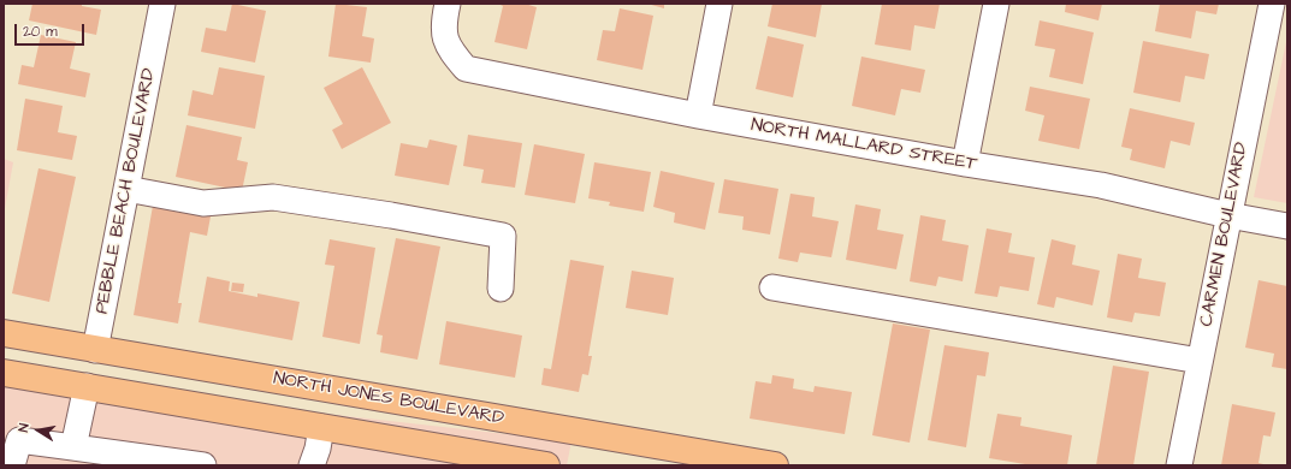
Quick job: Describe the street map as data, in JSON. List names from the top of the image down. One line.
{"streets":{"main road":["NORTH JONES BOULEVARD"],"street":["NORTH MALLARD STREET","PEBBLE BEACH BOULEVARD","CARMEN BOULEVARD"]},"crossings":[["NORTH MALLARD STREET","CARMEN BOULEVARD"],["PEBBLE BEACH BOULEVARD","NORTH JONES BOULEVARD"]],"scale_bar":"20 m","north":"left"}
